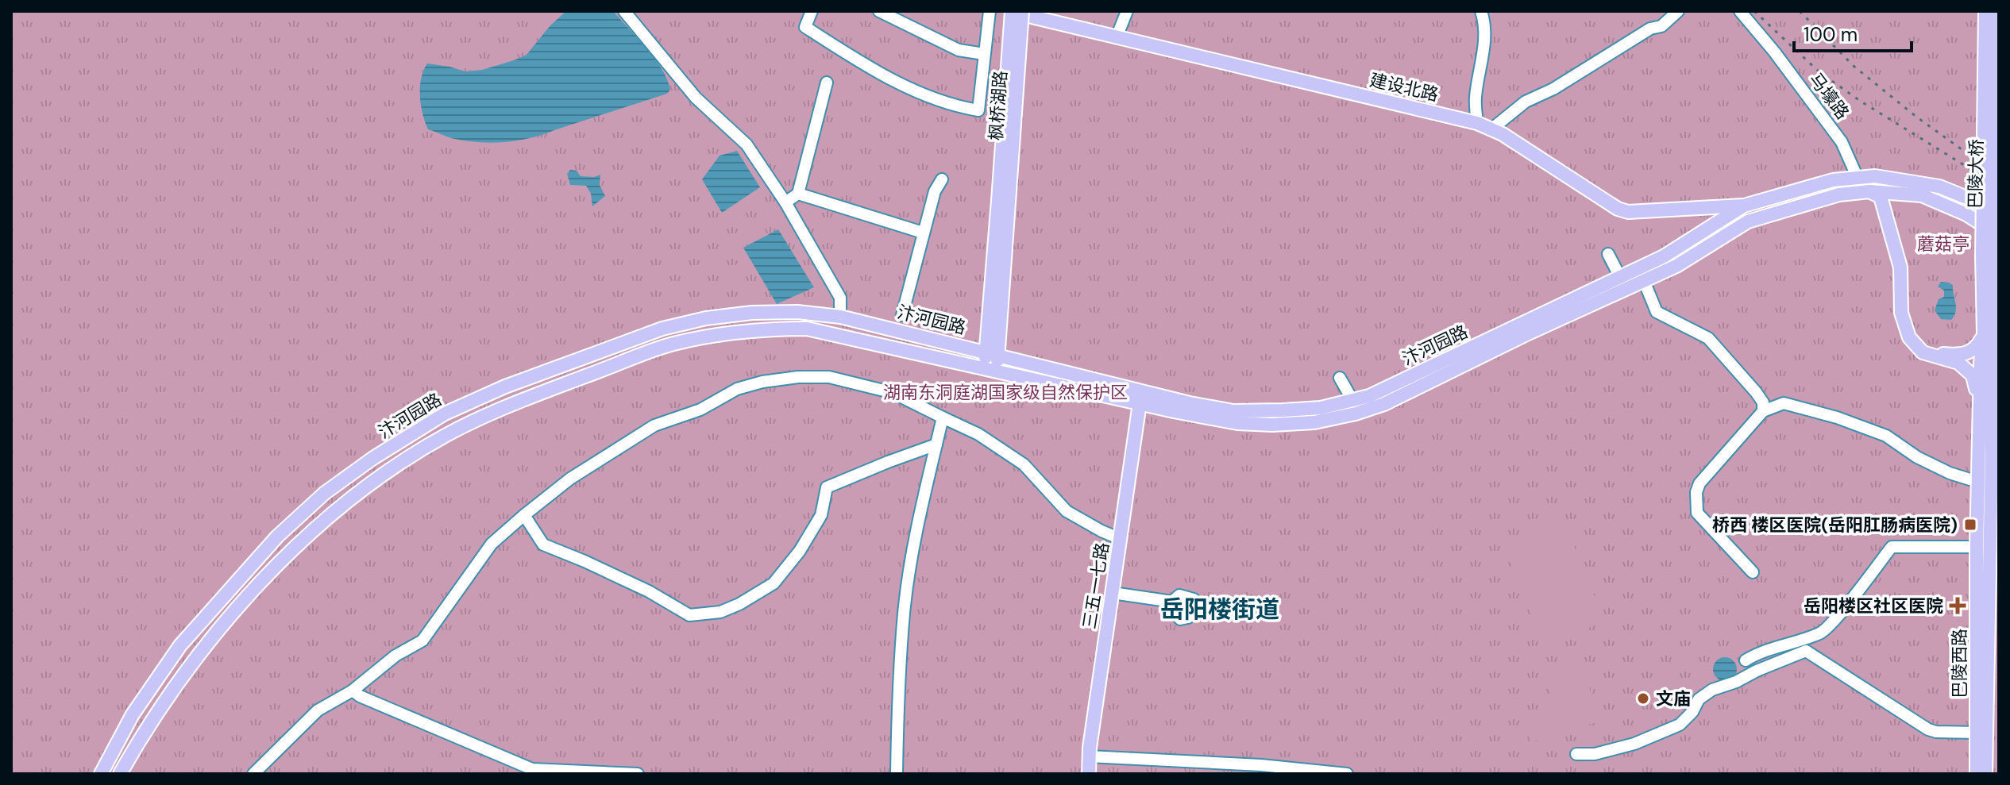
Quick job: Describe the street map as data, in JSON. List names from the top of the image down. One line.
{"streets":{"main road":["建设北路","枫桥湖路","巴陵大桥","汴河园路","三五一七路","巴陵西路"],"street":["马壕路"]},"crossings":[["建设北路","枫桥湖路"],["建设北路","汴河园路"],["马壕路","汴河园路"],["巴陵大桥","巴陵西路"],["汴河园路","三五一七路"]],"districts":["岳阳楼街道"],"parks":["蘑菇亭","湖南东洞庭湖国家级自然保护区"],"places":{"transit":["桥西 楼区医院(岳阳肛肠病医院)"],"health":["岳阳楼区社区医院"],"other":["文庙"]},"scale_bar":"100 m"}
